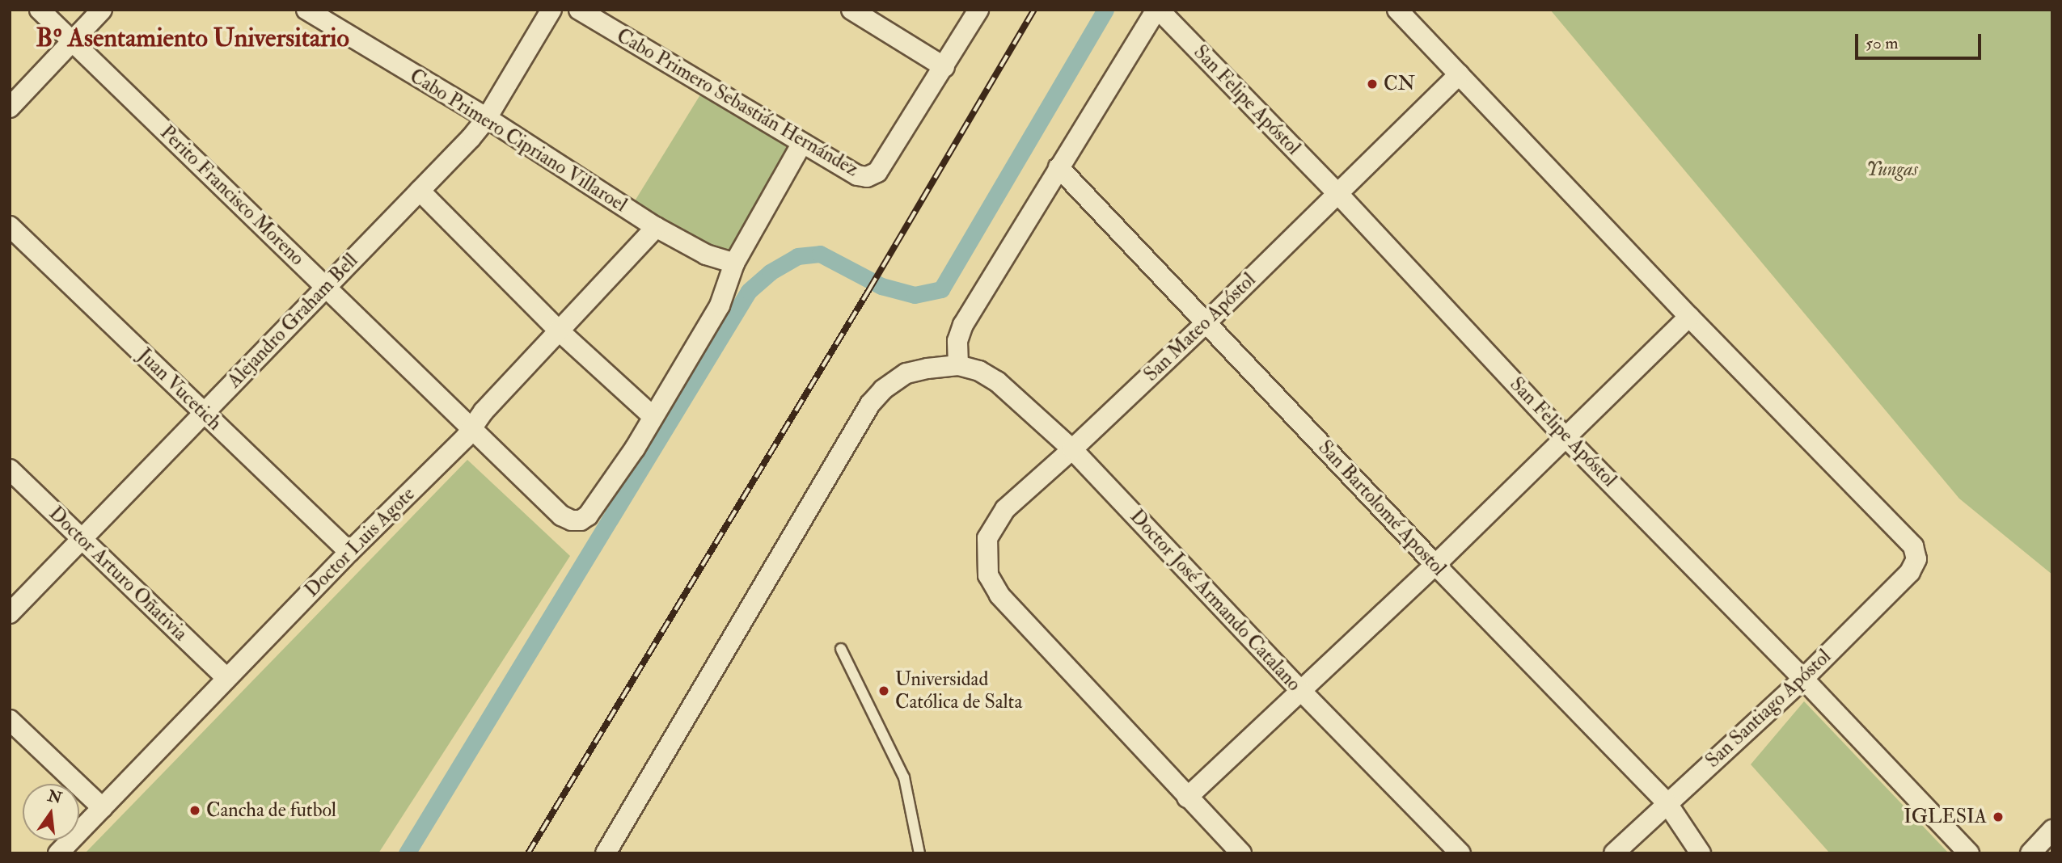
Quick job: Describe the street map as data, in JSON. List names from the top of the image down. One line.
{"streets":{"street":["San Felipe Apóstol","Cabo Primero Sebastián Hernández","Cabo Primero Cipriano Villaroel","Perito Francisco Moreno","Alejandro Graham Bell","San Mateo Apóstol","Juan Vucetich","San Bartolomé Apostol","Doctor Luis Agote","Doctor Arturo Oñativia","Doctor José Armando Catalano","San Santiago Apóstol"]},"crossings":[["San Felipe Apóstol","San Mateo Apóstol"],["San Felipe Apóstol","San Santiago Apóstol"],["Cabo Primero Cipriano Villaroel","Alejandro Graham Bell"],["Cabo Primero Cipriano Villaroel","Doctor Luis Agote"],["Perito Francisco Moreno","Alejandro Graham Bell"],["Perito Francisco Moreno","Doctor Luis Agote"],["Alejandro Graham Bell","Juan Vucetich"],["Alejandro Graham Bell","Doctor Arturo Oñativia"],["San Mateo Apóstol","San Bartolomé Apostol"],["San Mateo Apóstol","Doctor José Armando Catalano"],["Juan Vucetich","Doctor Luis Agote"],["San Bartolomé Apostol","San Santiago Apóstol"],["Doctor Luis Agote","Doctor Arturo Oñativia"]],"districts":["Bº Asentamiento Universitario"],"parks":["Yungas"],"places":["CN","Universidad Católica de Salta","Cancha de futbol","IGLESIA"],"scale_bar":"50 m","north":"top"}
